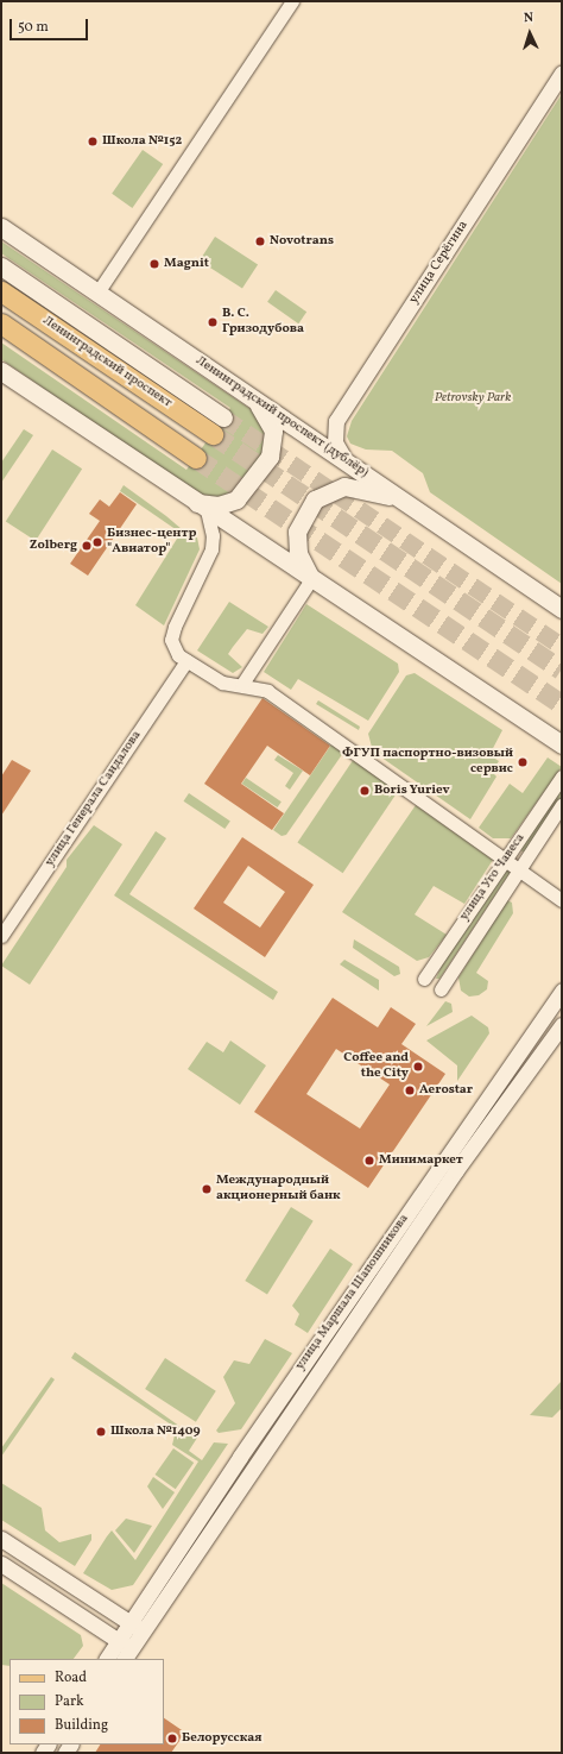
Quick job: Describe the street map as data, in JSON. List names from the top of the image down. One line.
{"streets":{"main road":["Ленинградский проспект","Ленинградский проспект (дублёр)"],"street":["улица Серёгина","улица Генерала Сандалова","улица Уго Чавеса","улица Маршала Шапошникова"]},"crossings":[["улица Серёгина","Ленинградский проспект (дублёр)"]],"parks":["Petrovsky Park"],"places":["Школа №152","Novotrans","Magnit","В. С. Гризодубова","Бизнес-центр \"Авиатор\"","Zolberg","ФГУП паспортно-визовый сервис","Boris Yuriev","Coffee and the City","Aerostar","Минимаркет","Международный акционерный банк","Школа №1409","Белорусская"],"legend":["Road","Park","Building"],"scale_bar":"50 m","north":"top"}
